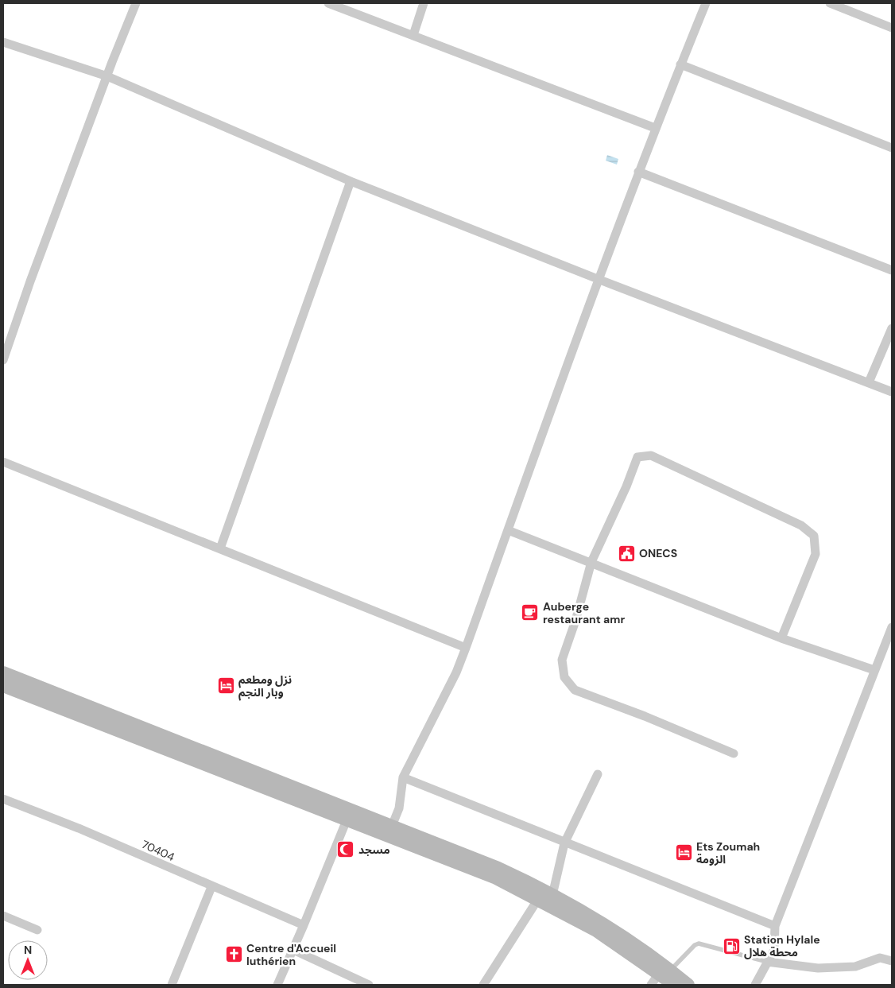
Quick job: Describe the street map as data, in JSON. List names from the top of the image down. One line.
{"streets":{"street":["70404"]},"places":{"public building":["ONECS"],"cafe":["Auberge restaurant amr"],"hotel":["نزل ومطعم وبار النجم","Ets Zoumah الزومة"],"mosque":["مسجد"],"fuel station":["Station Hylale محطة هلال"],"church":["Centre d'Accueil luthérien"]},"north":"top"}
